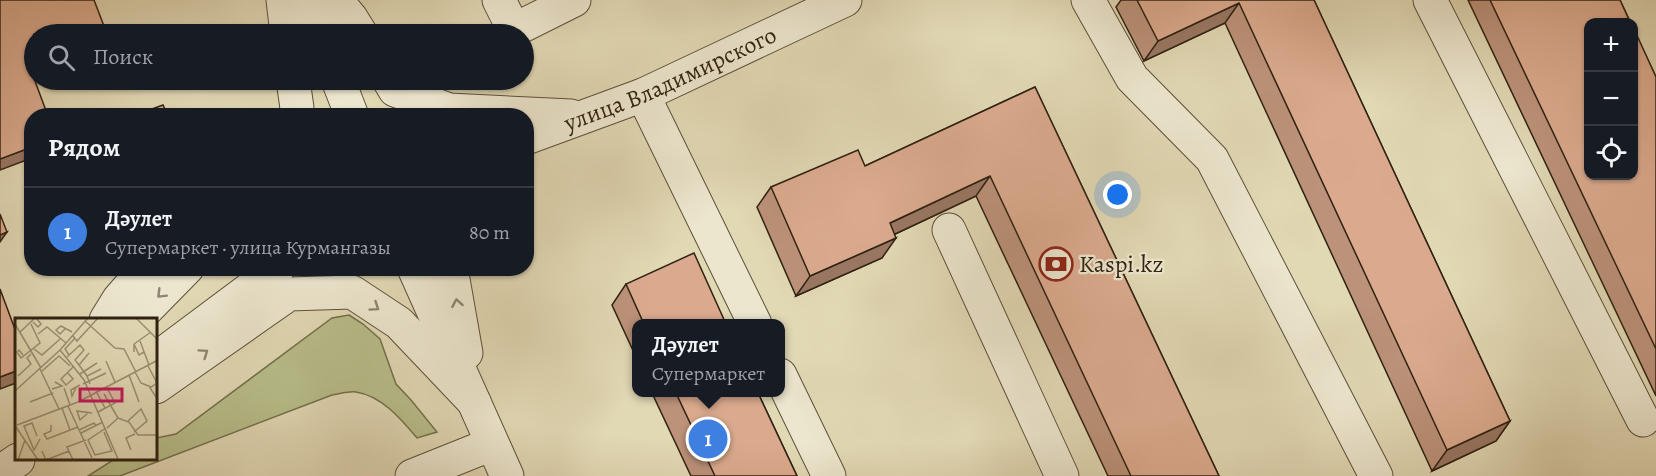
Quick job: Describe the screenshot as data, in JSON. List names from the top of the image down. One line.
{"streets":{"street":["улица Владимирского"]},"places":{"bank":["Kaspi.kz"]},"page":{"map_buttons":["+","−"],"search":"Поиск","heading":"Рядом","list":[{"mark":"1","name":"Дәулет","note":"Супермаркет · улица Курмангазы","value":"80 m"}],"popup":["Дәулет","Супермаркет"],"pins":"1"}}
